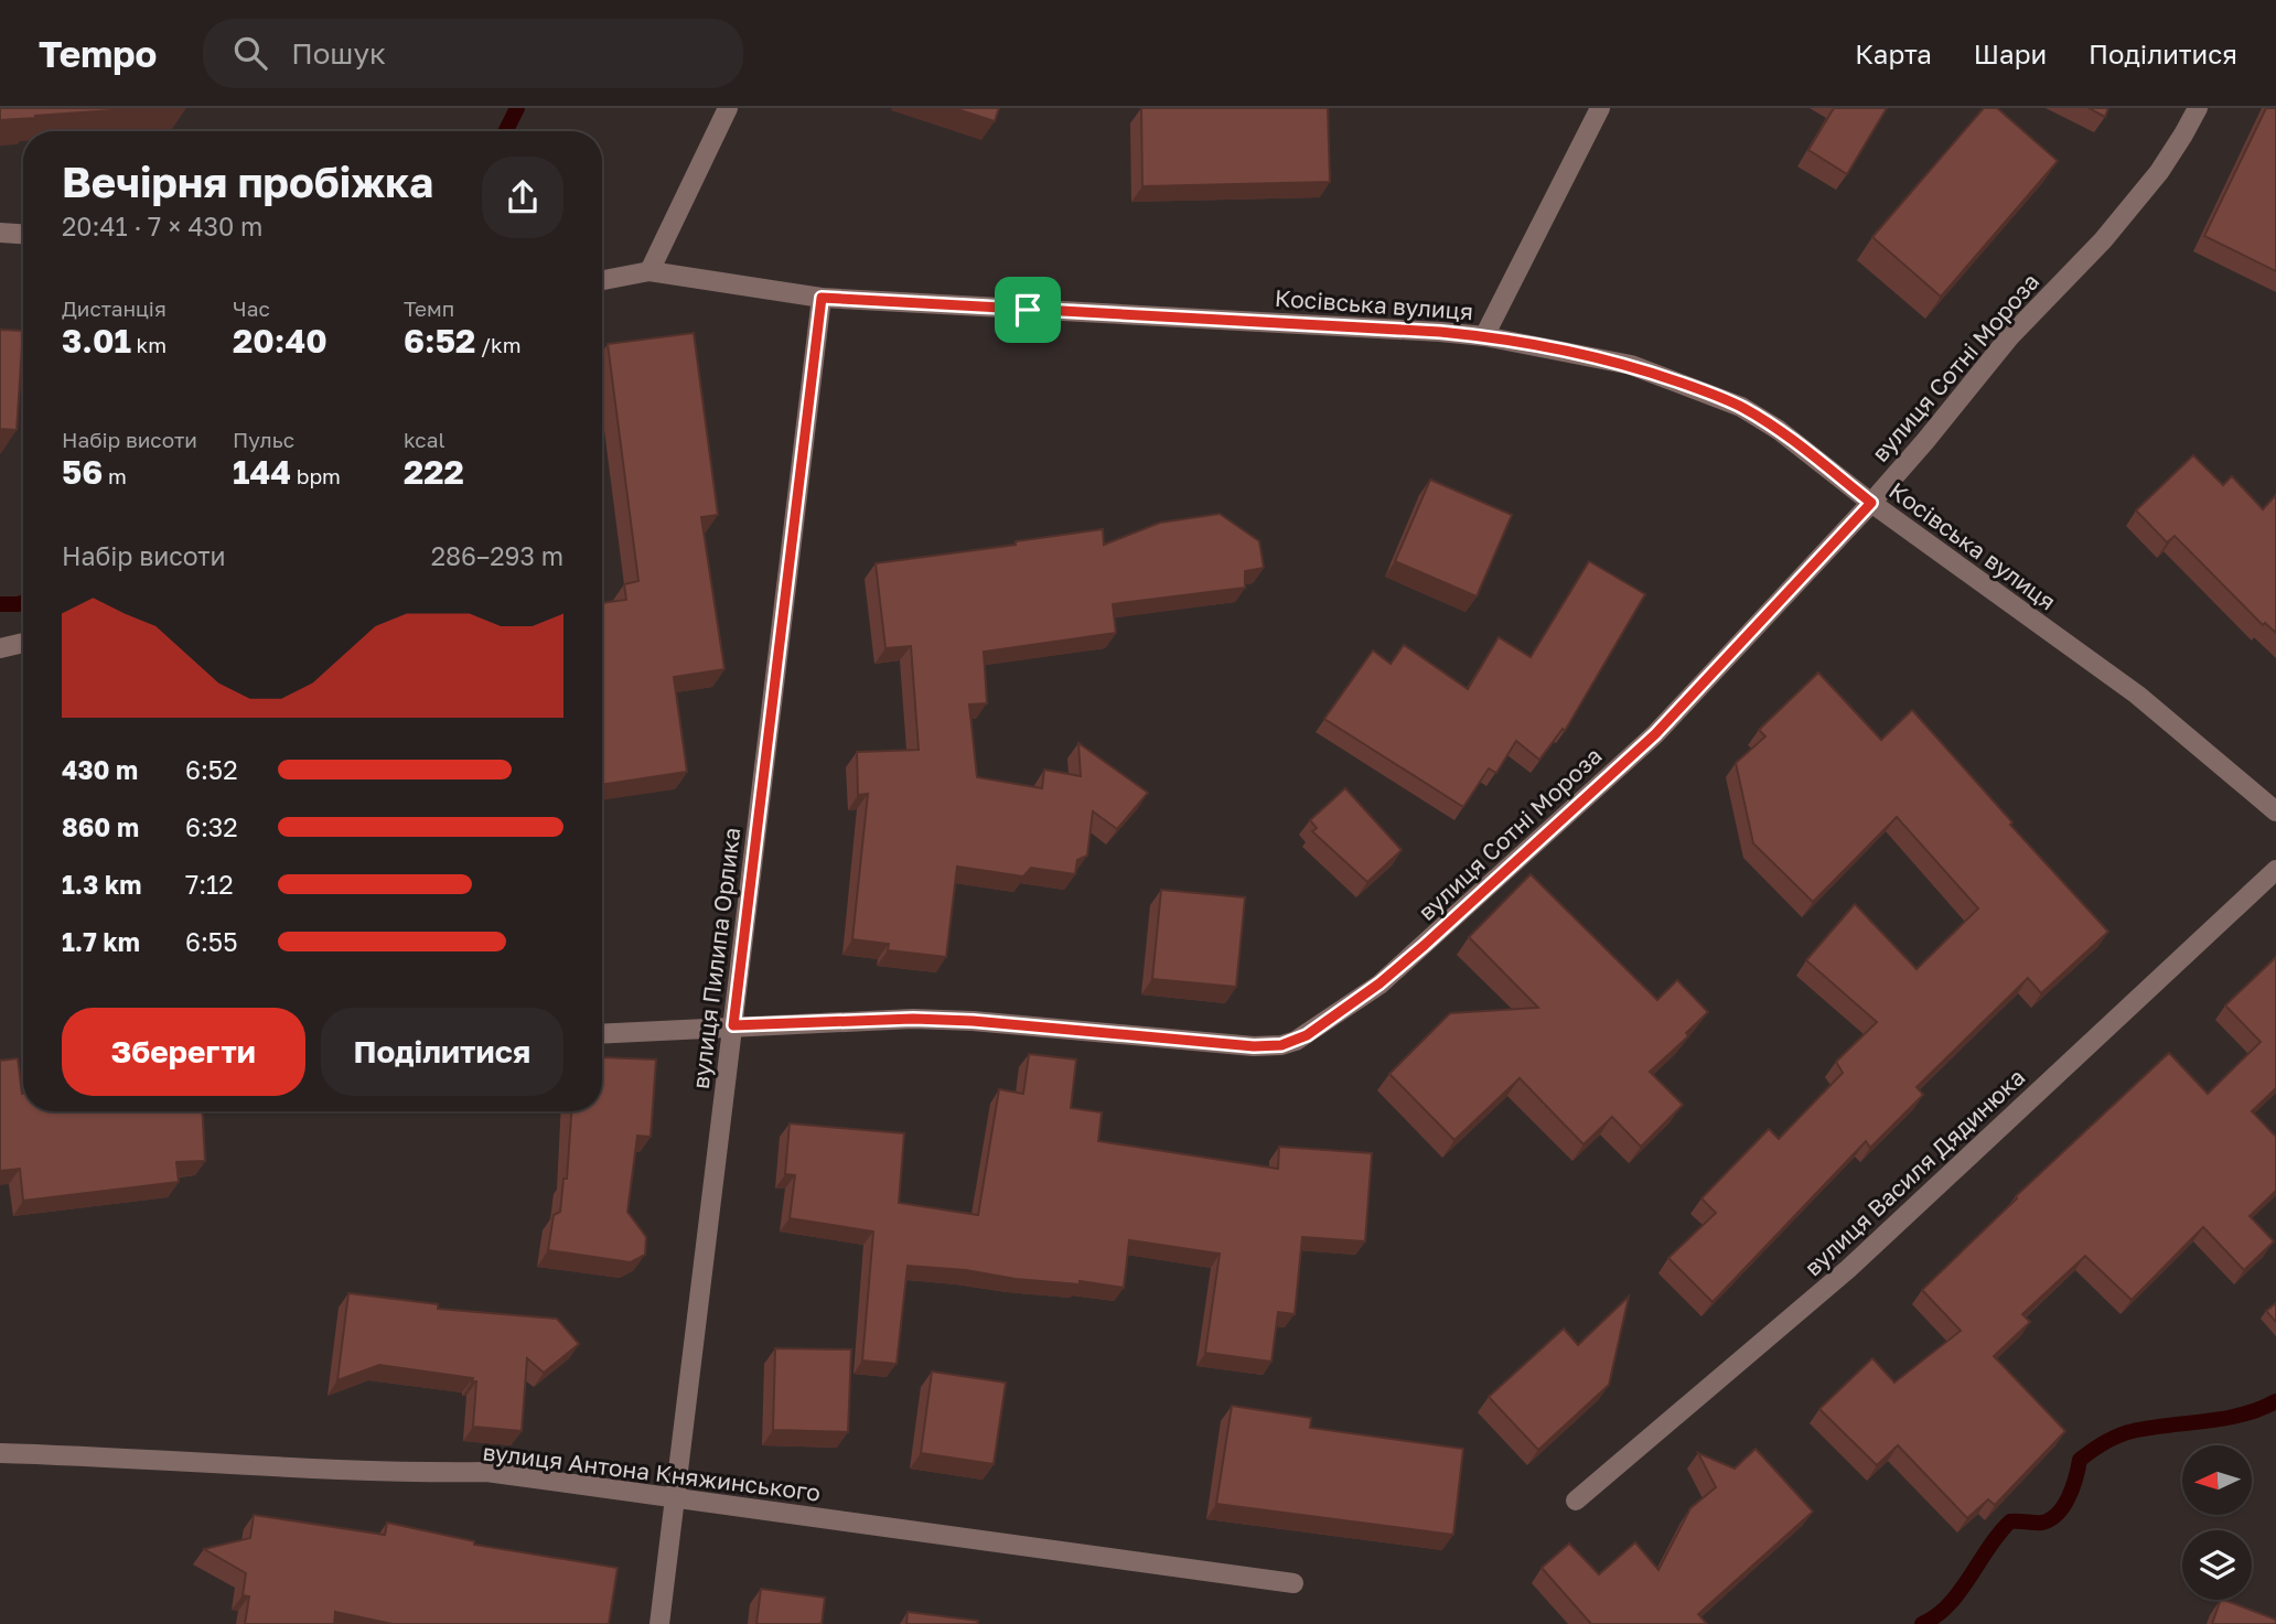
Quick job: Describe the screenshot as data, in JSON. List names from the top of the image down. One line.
{"streets":{"street":["Косівська вулиця","вулиця Сотні Мороза","вулиця Пилипа Орлика","вулиця Василя Дядинюка","вулиця Антона Княжинського"]},"crossings":[["Косівська вулиця","вулиця Сотні Мороза"],["Косівська вулиця","вулиця Пилипа Орлика"],["вулиця Сотні Мороза","вулиця Пилипа Орлика"],["вулиця Пилипа Орлика","вулиця Антона Княжинського"]],"north":"left","page":{"header":"Tempo","search":"Пошук","nav":["Карта","Шари","Поділитися"],"heading":["Вечірня пробіжка","20:41 · 7 × 430 m"],"stats":[["Дистанція","3.01 km"],["Час","20:40"],["Темп","6:52 /km"],["Набір висоти","56 m"],["Пульс","144 bpm"],["kcal","222"]],"chart":["Набір висоти","286–293 m"],"list":[{"name":"430 m","note":"6:52"},{"name":"860 m","note":"6:32"},{"name":"1.3 km","note":"7:12"},{"name":"1.7 km","note":"6:55"}],"buttons":["Зберегти","Поділитися"]}}
